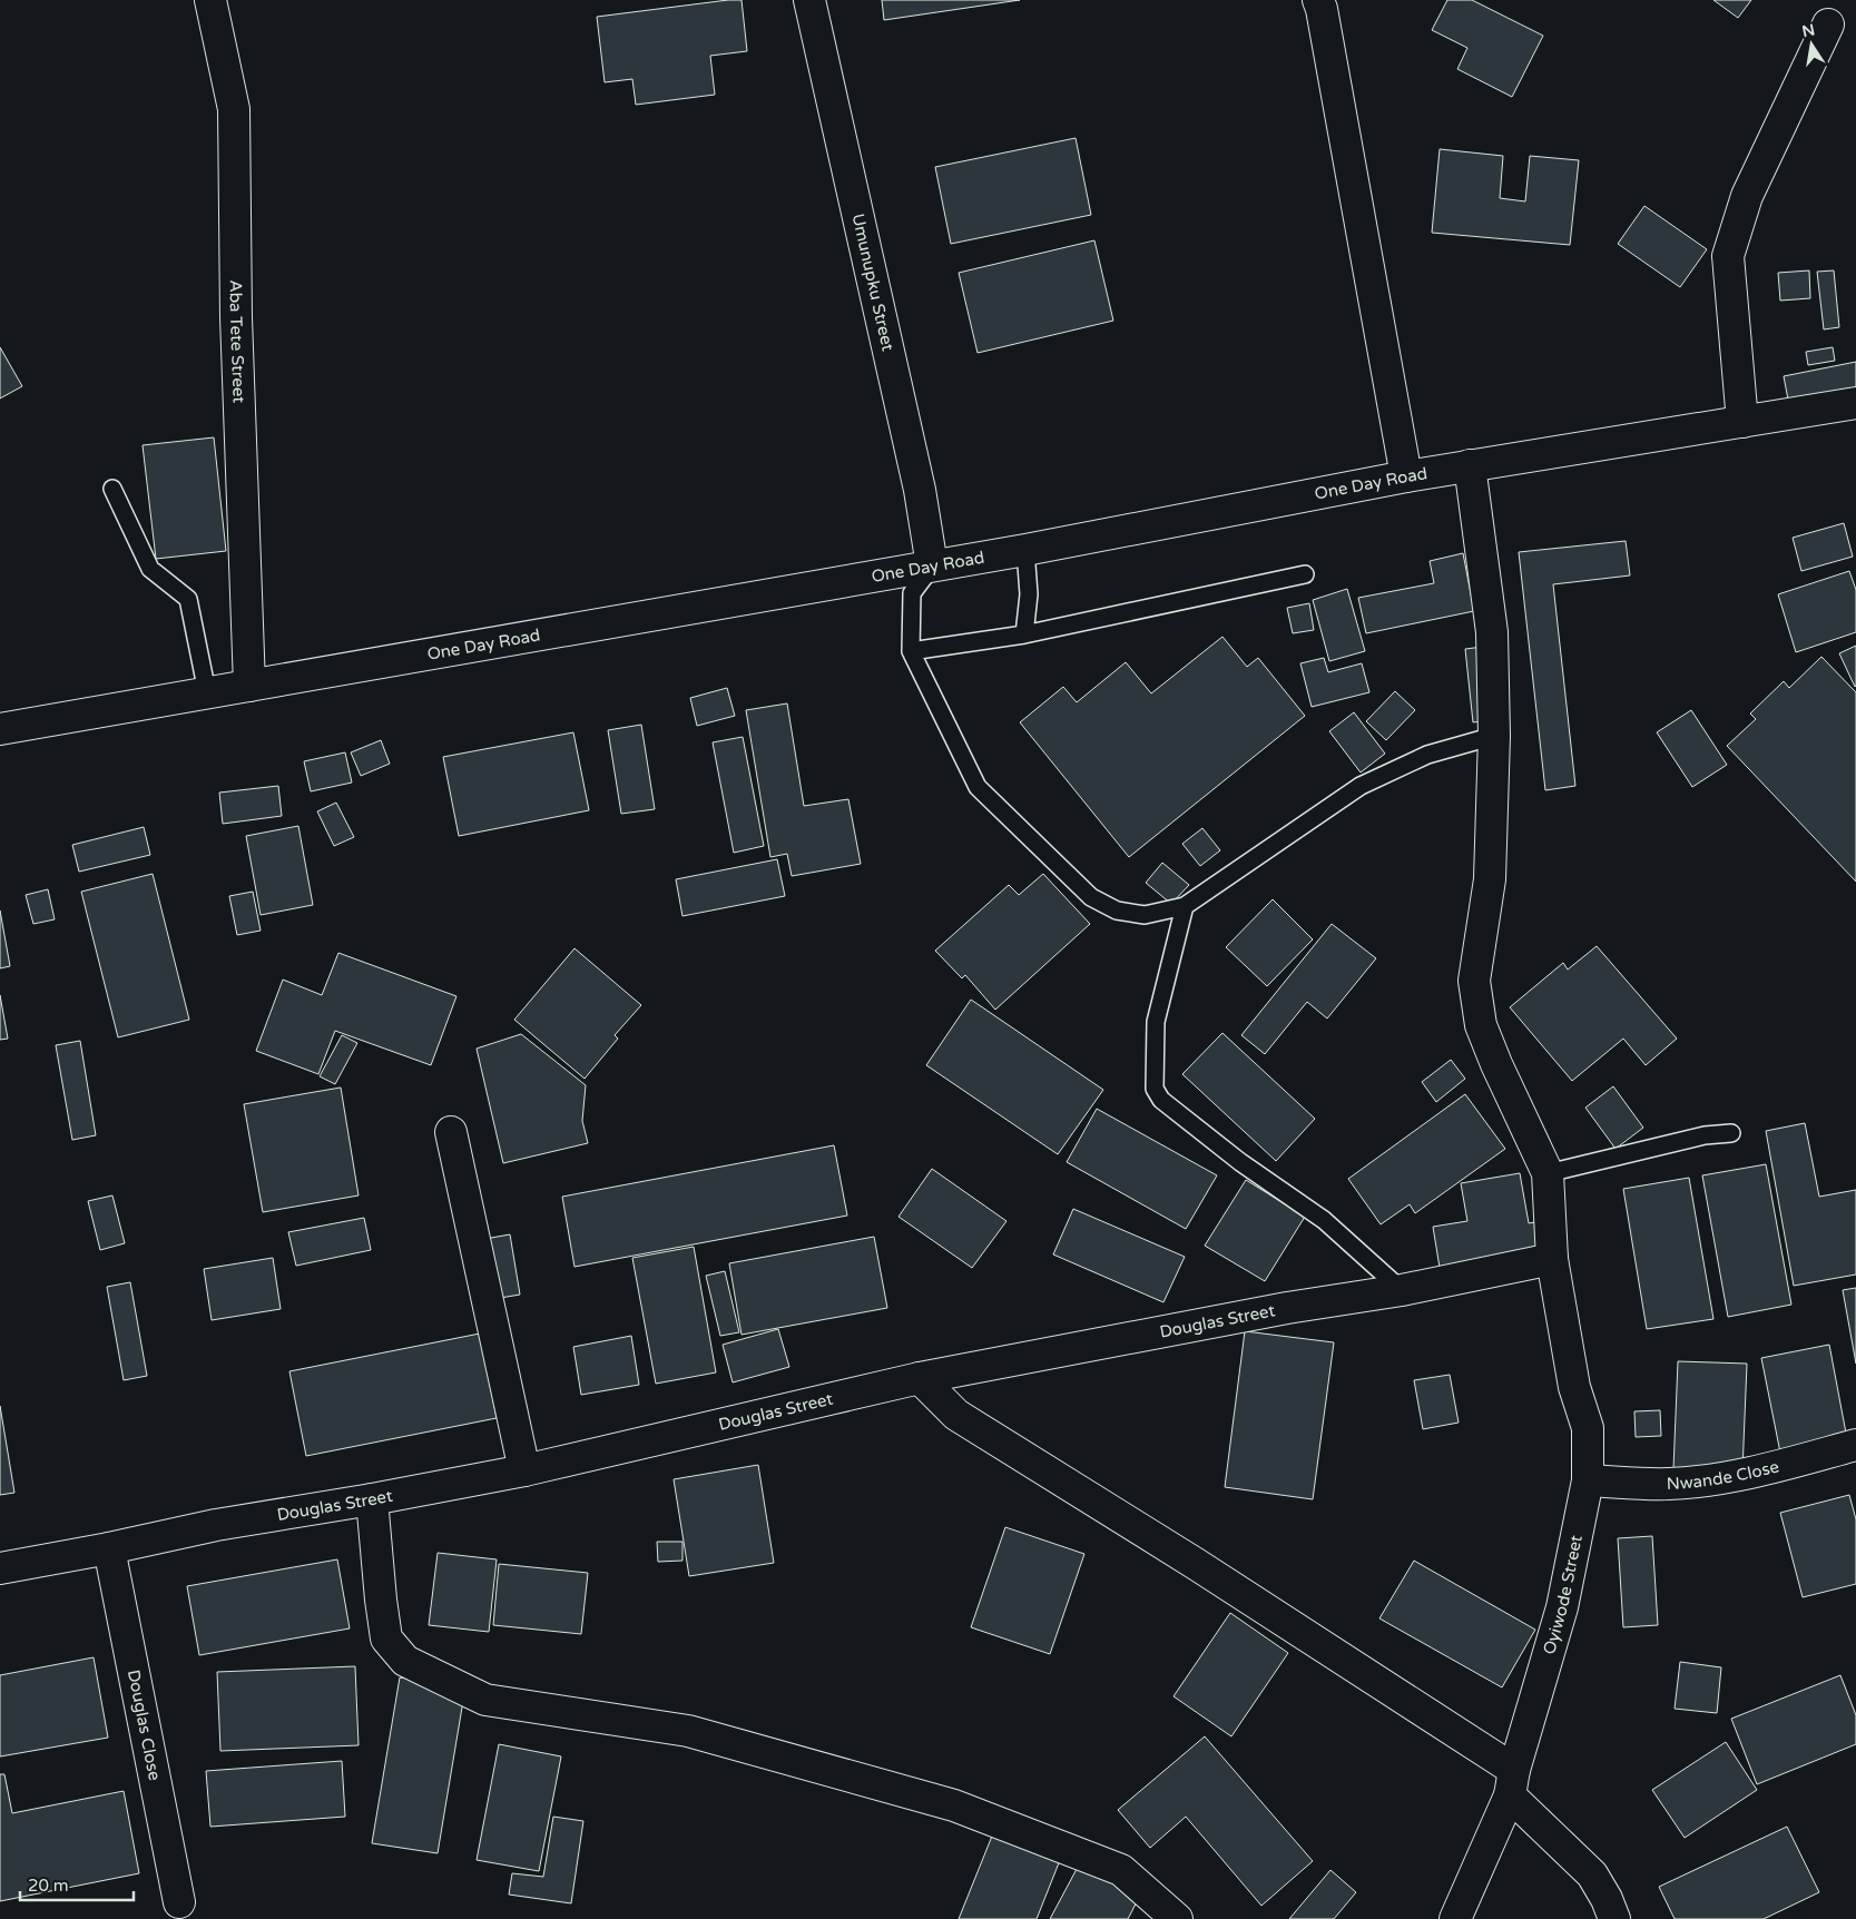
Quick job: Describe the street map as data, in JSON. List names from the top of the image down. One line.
{"streets":{"street":["Umunupku Street","Aba Tete Street","One Day Road","Douglas Street","Nwande Close","Oyiwode Street","Douglas Close"]},"crossings":[["Umunupku Street","One Day Road"],["Aba Tete Street","One Day Road"],["Douglas Street","Oyiwode Street"],["Douglas Street","Douglas Close"],["Nwande Close","Oyiwode Street"]],"scale_bar":"20 m","north":"top"}
